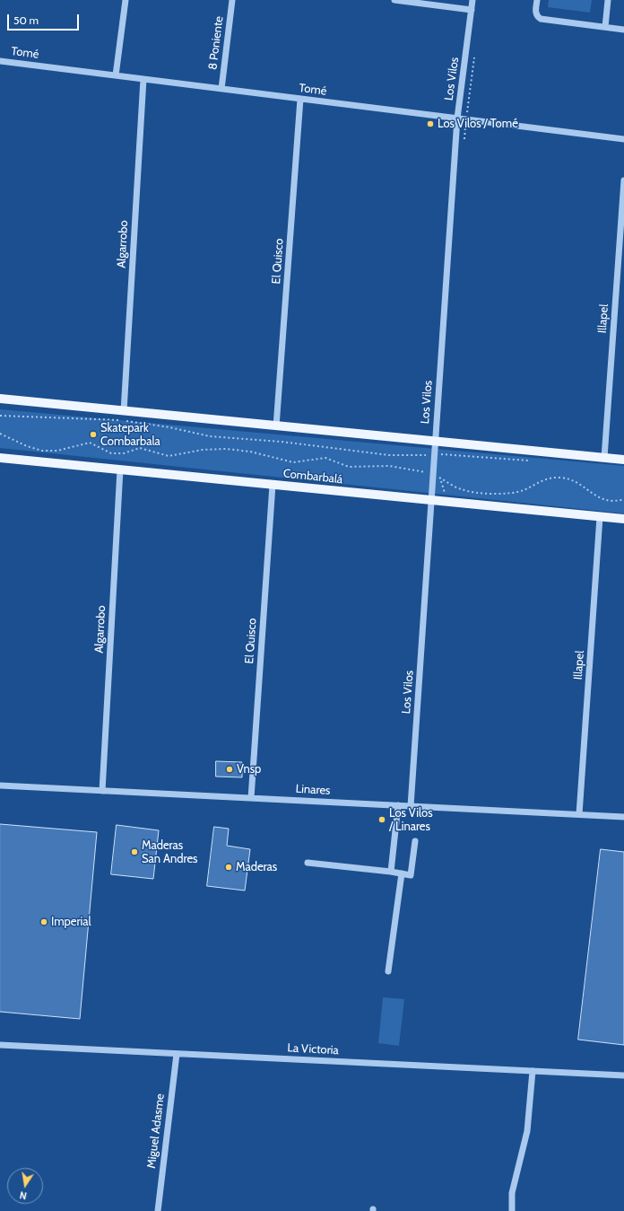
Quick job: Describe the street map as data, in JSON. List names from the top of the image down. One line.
{"streets":{"main road":["Combarbalá"],"street":["8 Poniente","Tomé","Los Vilos","Algarrobo","El Quisco","Illapel","Linares","La Victoria","Miguel Adasme"]},"crossings":[["8 Poniente","Tomé"],["Tomé","Los Vilos"],["Tomé","Algarrobo"],["Tomé","El Quisco"],["Los Vilos","Combarbalá"],["Los Vilos","Linares"],["Algarrobo","Combarbalá"],["Algarrobo","Linares"],["El Quisco","Combarbalá"],["El Quisco","Linares"],["Illapel","Combarbalá"],["Illapel","Linares"],["La Victoria","Miguel Adasme"]],"places":["Los Vilos / Tomé","Skatepark Combarbala","Vnsp","Los Vilos / Linares","Maderas San Andres","Maderas","Imperial"],"scale_bar":"50 m","north":"bottom"}
